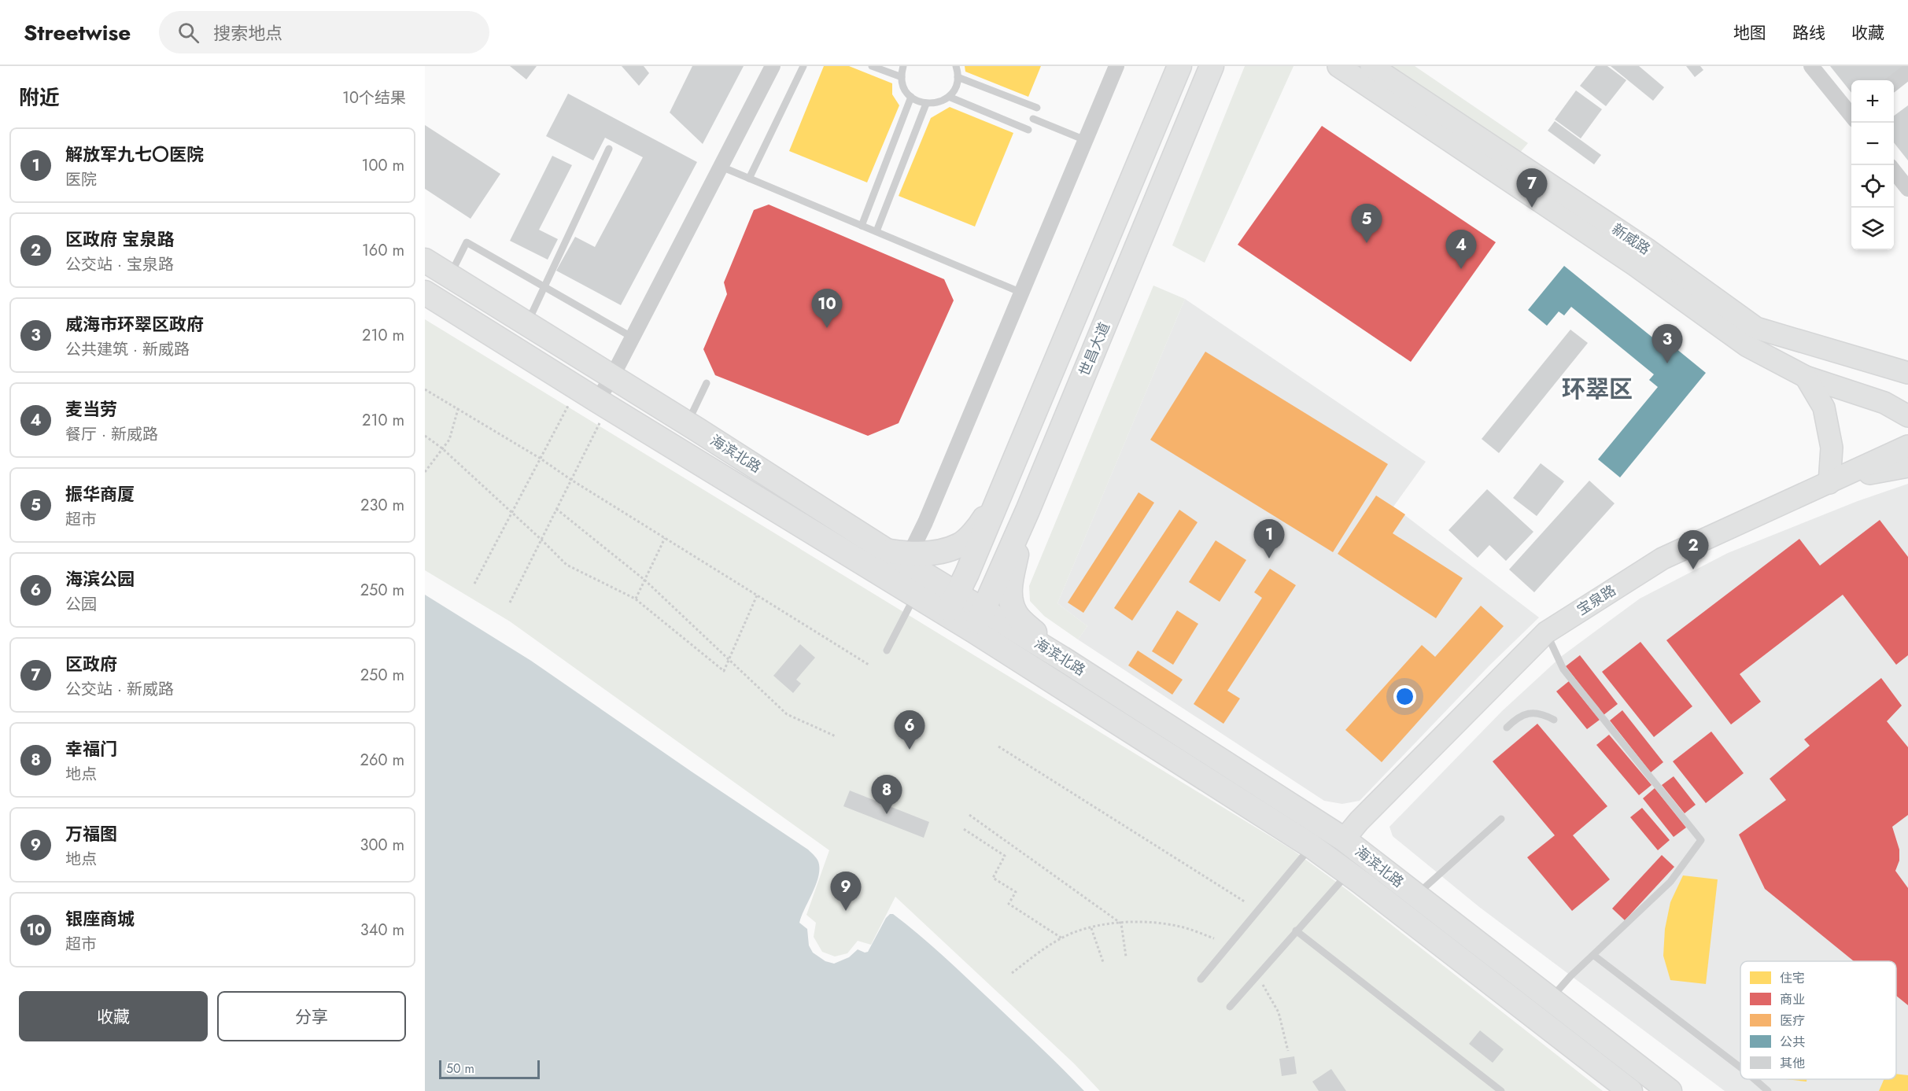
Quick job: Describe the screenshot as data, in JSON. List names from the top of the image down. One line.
{"streets":{"main road":["新威路","世昌大道","海滨北路","宝泉路"]},"crossings":[["世昌大道","海滨北路"],["海滨北路","宝泉路"]],"districts":["环翠区"],"legend":["住宅","商业","医疗","公共","其他"],"scale_bar":"50 m","page":{"header":"Streetwise","search":"搜索地点","nav":["地图","路线","收藏"],"heading":["附近","10个结果"],"map_buttons":["+","−"],"list":[{"mark":"1","name":"解放军九七〇医院","note":"医院","value":"100 m"},{"mark":"2","name":"区政府 宝泉路","note":"公交站 · 宝泉路","value":"160 m"},{"mark":"3","name":"威海市环翠区政府","note":"公共建筑 · 新威路","value":"210 m"},{"mark":"4","name":"麦当劳","note":"餐厅 · 新威路","value":"210 m"},{"mark":"5","name":"振华商厦","note":"超市","value":"230 m"},{"mark":"6","name":"海滨公园","note":"公园","value":"250 m"},{"mark":"7","name":"区政府","note":"公交站 · 新威路","value":"250 m"},{"mark":"8","name":"幸福门","note":"地点","value":"260 m"},{"mark":"9","name":"万福图","note":"地点","value":"300 m"},{"mark":"10","name":"银座商城","note":"超市","value":"340 m"}],"pins":["7","5","4","10","3","1","2","6","8","9"],"buttons":["收藏","分享"],"scale":"50 m"}}
